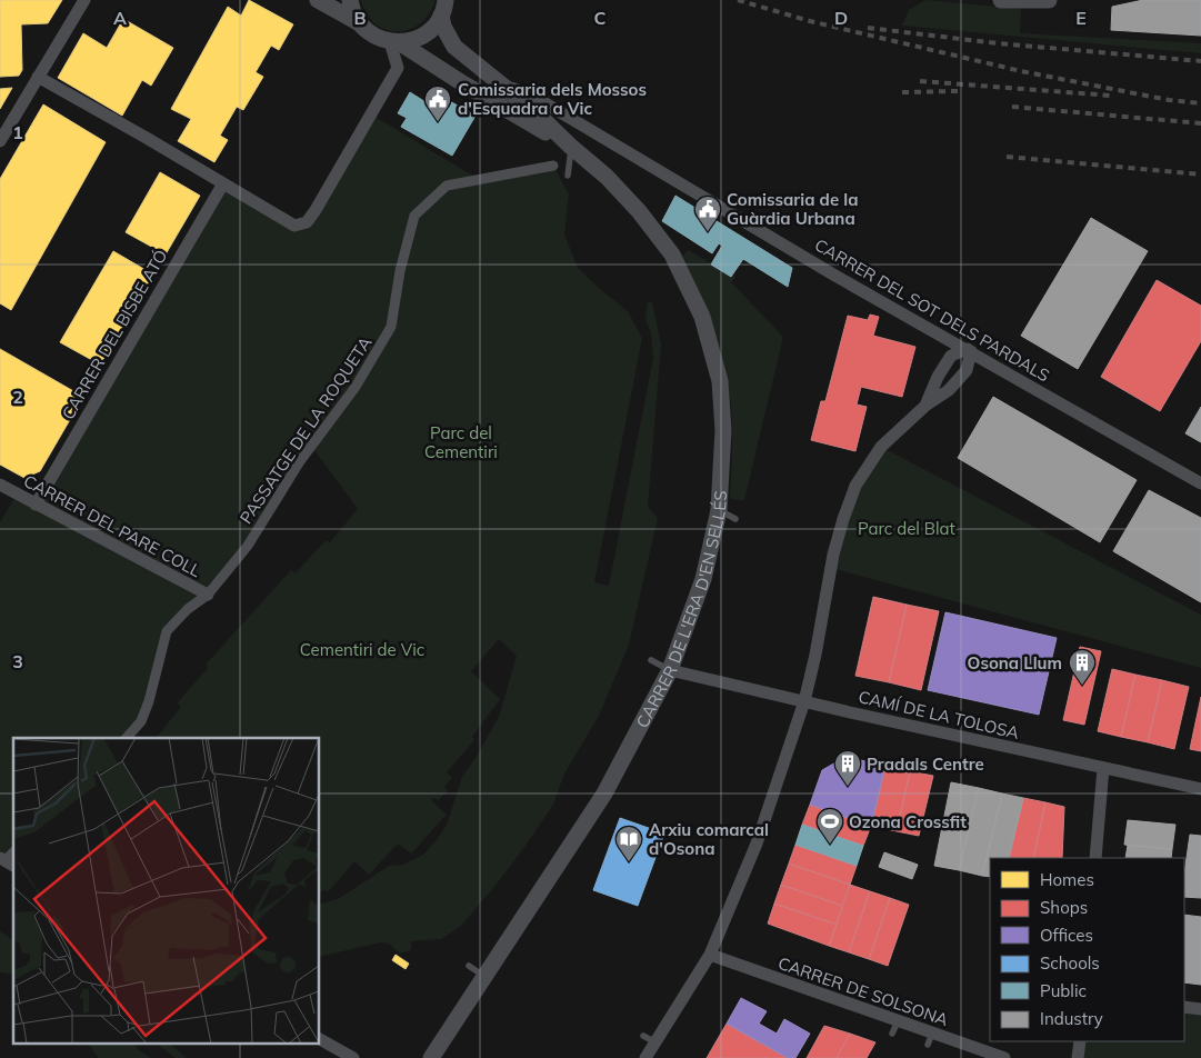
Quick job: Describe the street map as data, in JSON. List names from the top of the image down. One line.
{"streets":{"street":["CARRER DEL SOT DELS PARDALS","CARRER DEL BISBE ATÓ","PASSATGE DE LA ROQUETA","CARRER DEL PARE COLL","CARRER DE L'ERA D'EN SELLÉS","CAMÍ DE LA TOLOSA","CARRER DE SOLSONA"]},"crossings":[["CARRER DEL SOT DELS PARDALS","CARRER DE L'ERA D'EN SELLÉS"],["CARRER DEL BISBE ATÓ","CARRER DEL PARE COLL"],["PASSATGE DE LA ROQUETA","CARRER DEL PARE COLL"],["CARRER DE L'ERA D'EN SELLÉS","CAMÍ DE LA TOLOSA"]],"parks":["Parc del Cementiri","Parc del Blat","Cementiri de Vic"],"places":{"public building":["Comissaria dels Mossos d'Esquadra a Vic","Comissaria de la Guàrdia Urbana"],"building":["Osona Llum","Pradals Centre"],"sports":["Ozona Crossfit"],"library":["Arxiu comarcal d'Osona"]},"legend":["Homes","Shops","Offices","Schools","Public","Industry"],"grid":{"columns":["A","B","C","D","E"],"rows":["1","2","3"]}}
